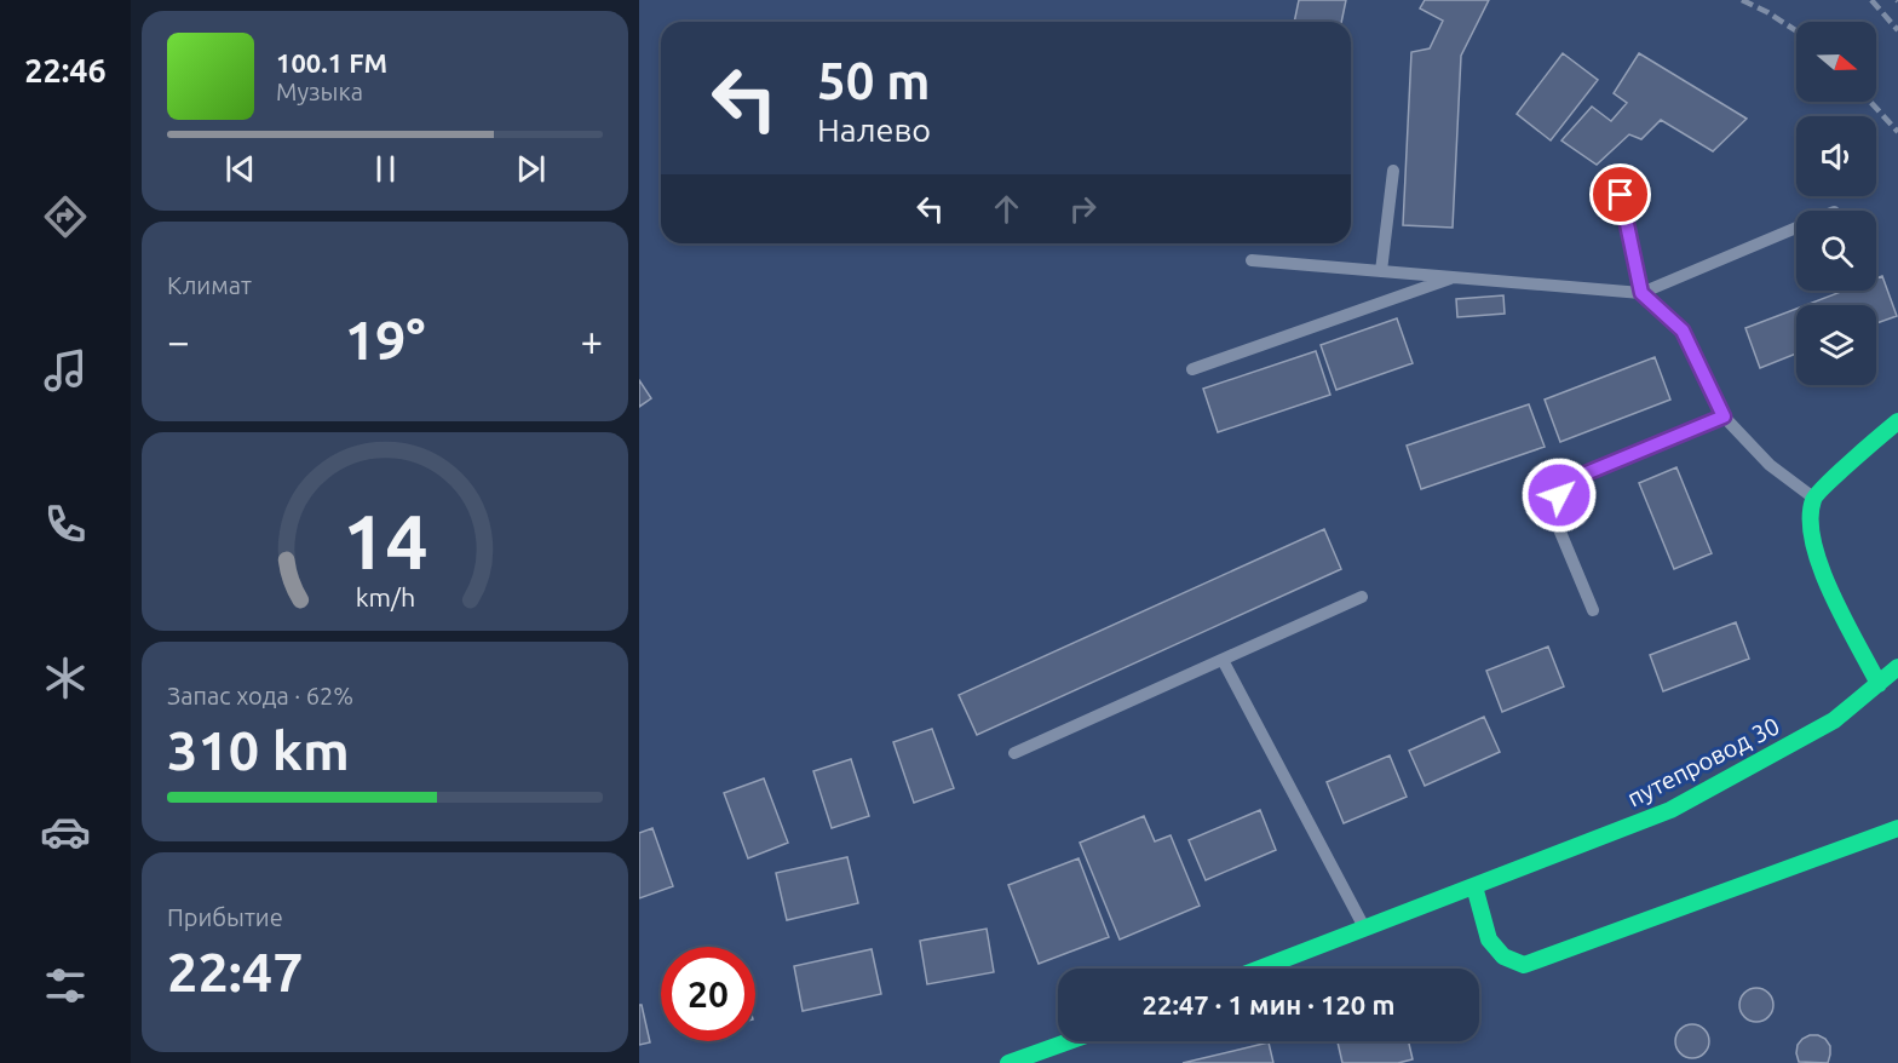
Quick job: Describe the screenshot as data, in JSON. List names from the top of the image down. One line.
{"streets":{"main road":["путепровод 30"]},"north":"right","page":{"tabs":"22:46","turn":["50 m","Налево"],"song":["100.1 FM","Музыка"],"tile":["Климат",["Запас хода · 62%","310 km"],["Прибытие","22:47"]],"heat":["−","19°","+"],"limit":"20","trip":"22:47 · 1 мин · 120 m","gauge":["14","km/h"]}}
